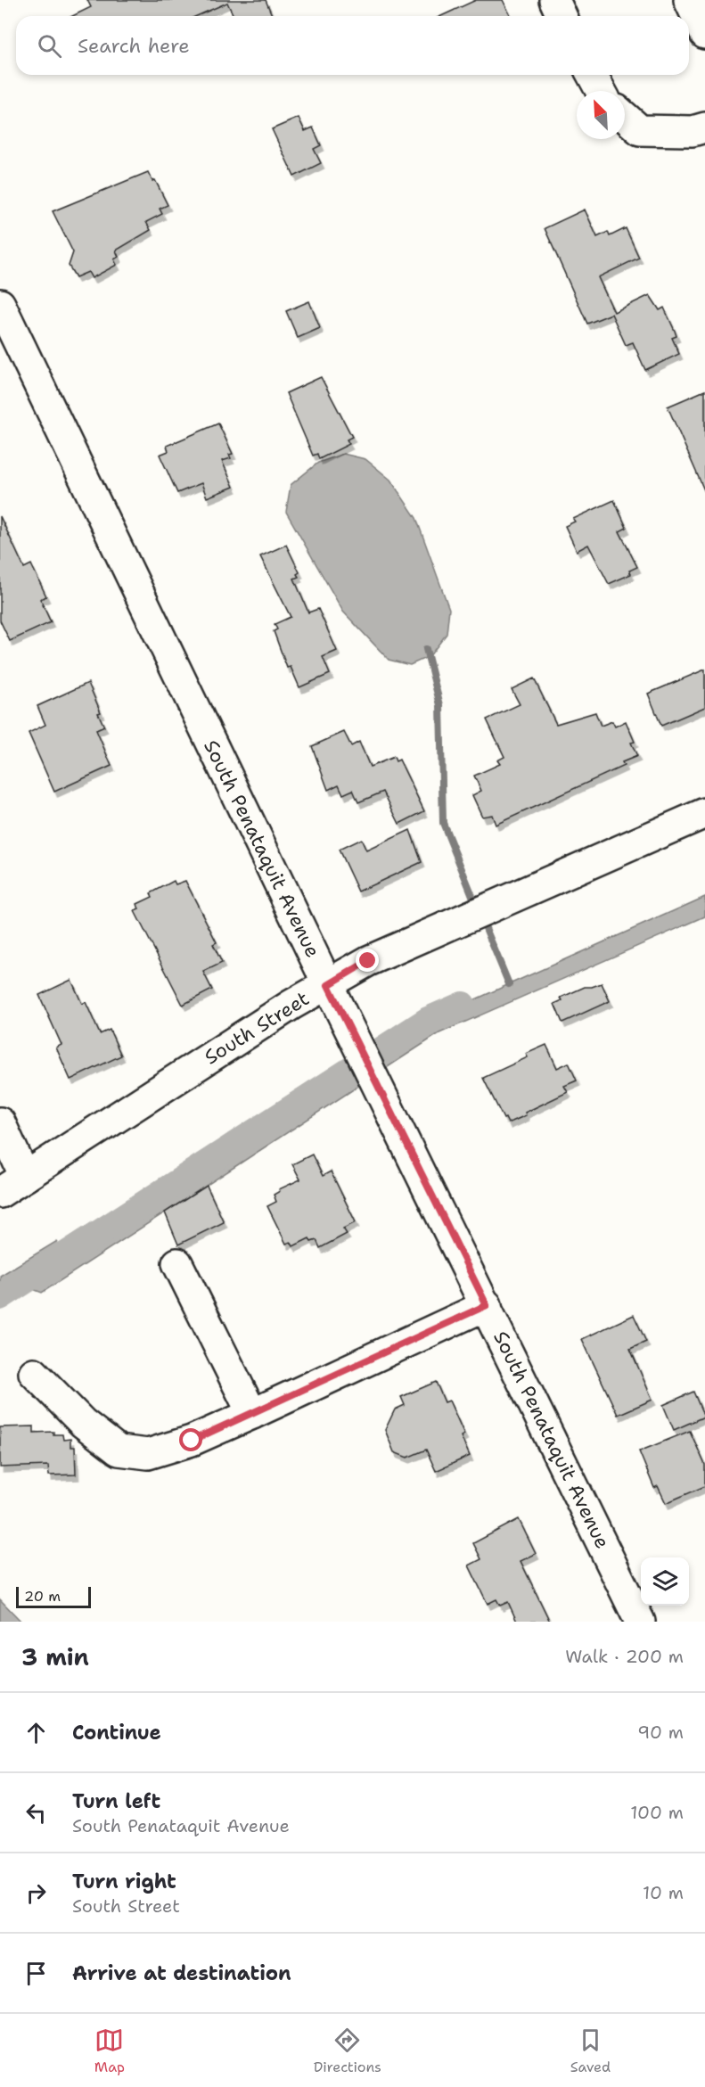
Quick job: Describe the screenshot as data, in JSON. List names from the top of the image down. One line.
{"streets":{"street":["South Penataquit Avenue","South Street"]},"crossings":[["South Penataquit Avenue","South Street"]],"scale_bar":"20 m","north":"top left","page":{"search":"Search here","scale":"20 m","heading":["3 min","Walk · 200 m"],"list":[["Continue","90 m"],["Turn left","South Penataquit Avenue","100 m"],["Turn right","South Street","10 m"],"Arrive at destination"],"nav":["Map","Directions","Saved"]}}
